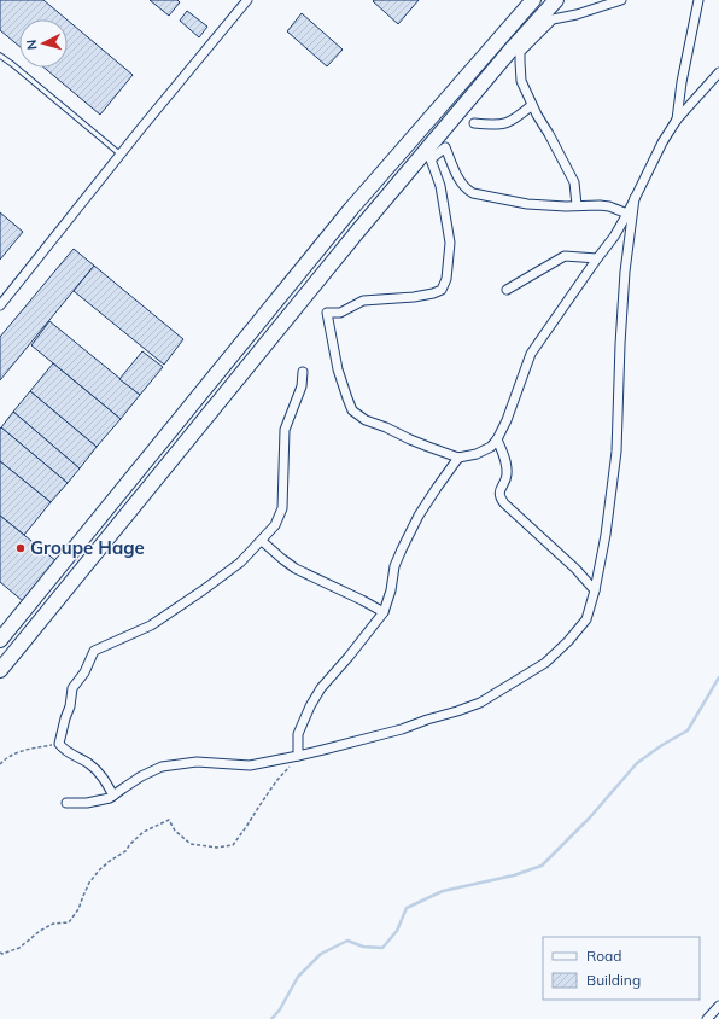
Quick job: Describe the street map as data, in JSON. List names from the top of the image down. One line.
{"places":["Groupe Hage"],"legend":["Road","Building"],"north":"left"}
